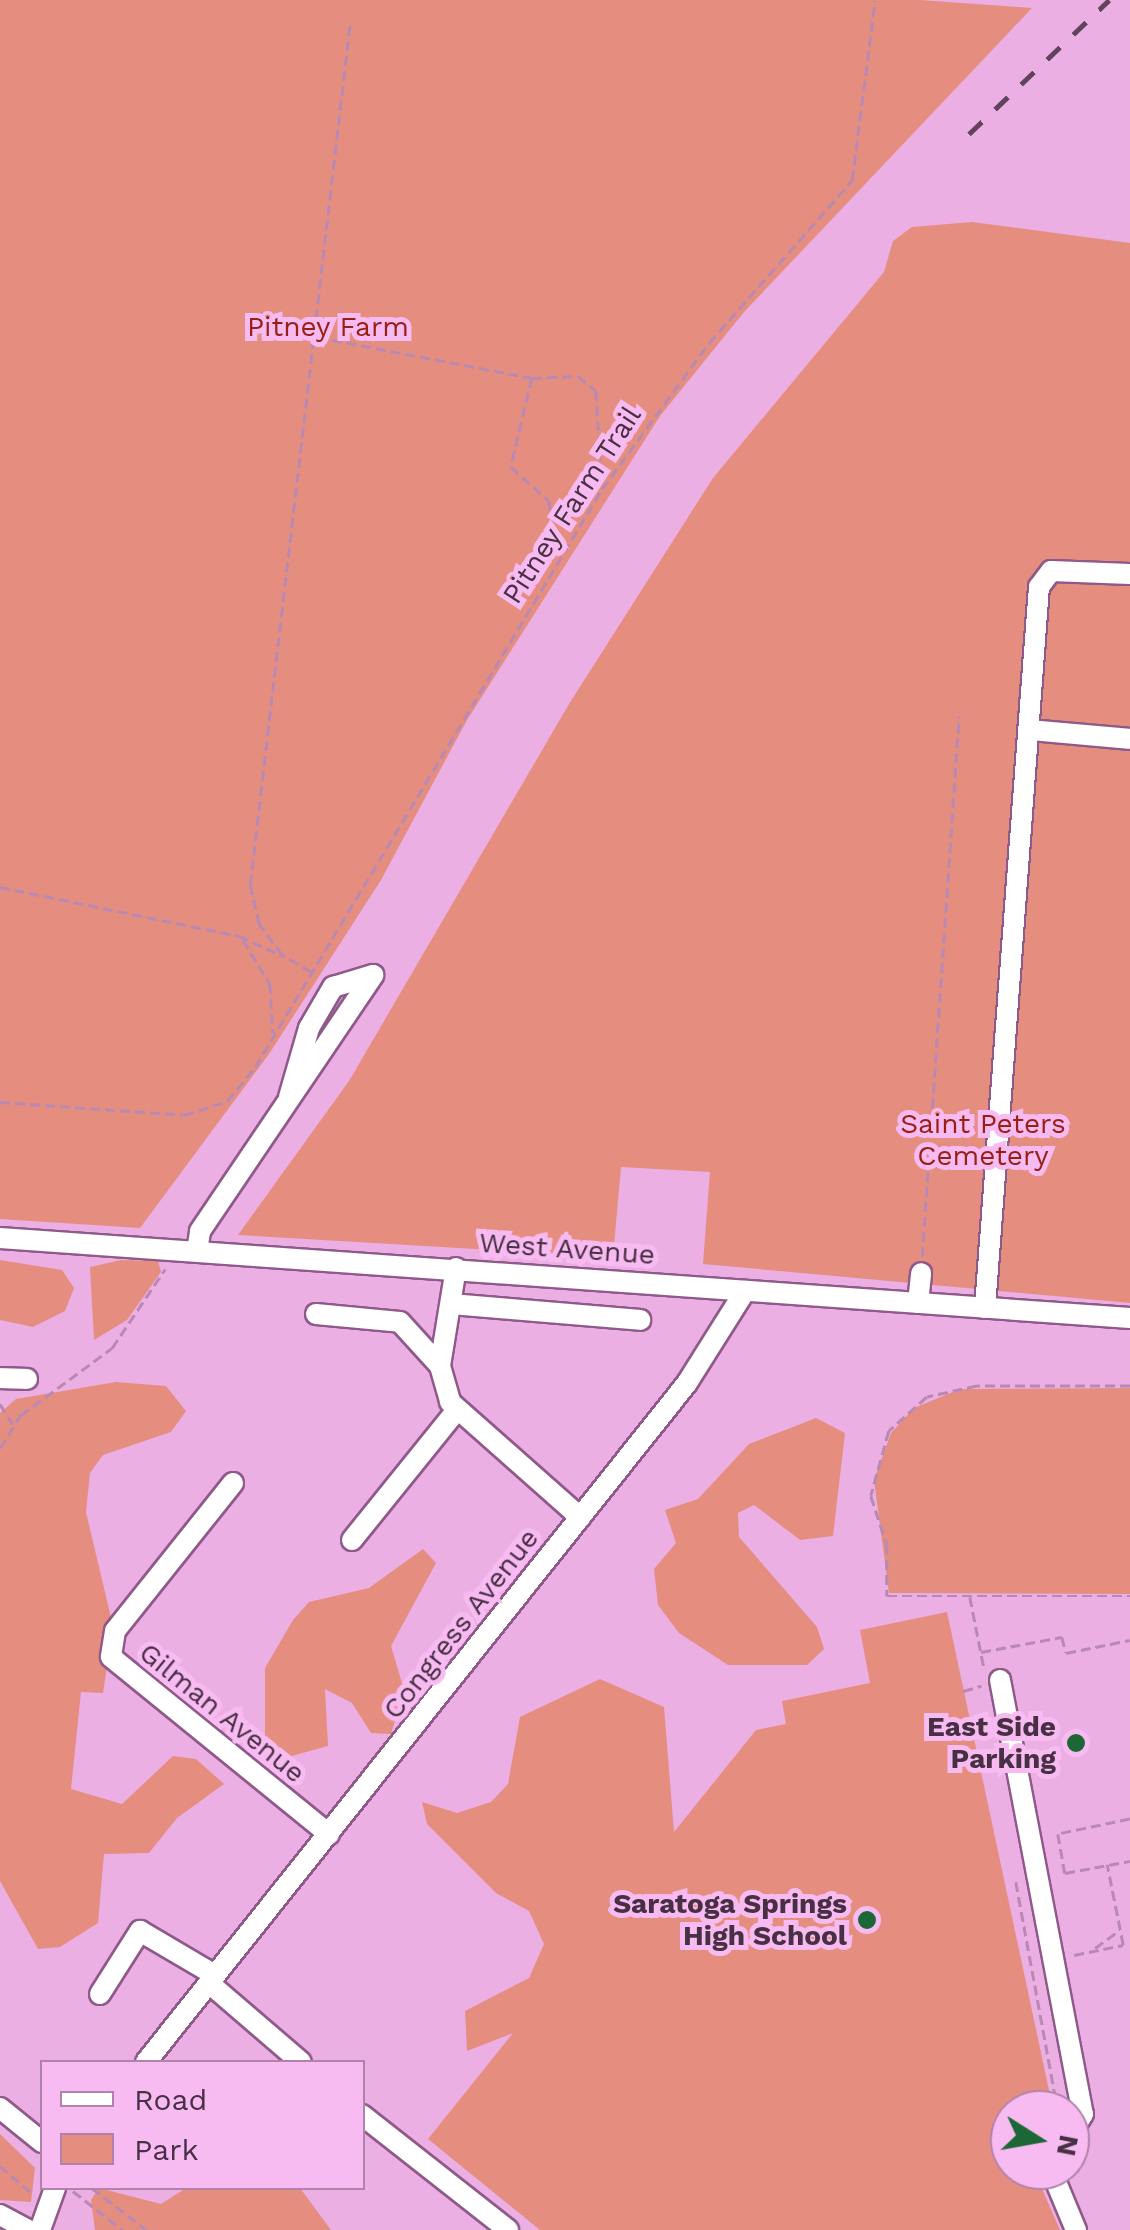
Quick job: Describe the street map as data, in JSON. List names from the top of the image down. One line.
{"streets":{"street":["West Avenue","Congress Avenue","Gilman Avenue"],"path":["Pitney Farm Trail"]},"crossings":[["West Avenue","Congress Avenue"],["Congress Avenue","Gilman Avenue"]],"parks":["Pitney Farm","Saint Peters Cemetery"],"places":["East Side Parking","Saratoga Springs High School"],"legend":["Road","Park"],"north":"right"}
